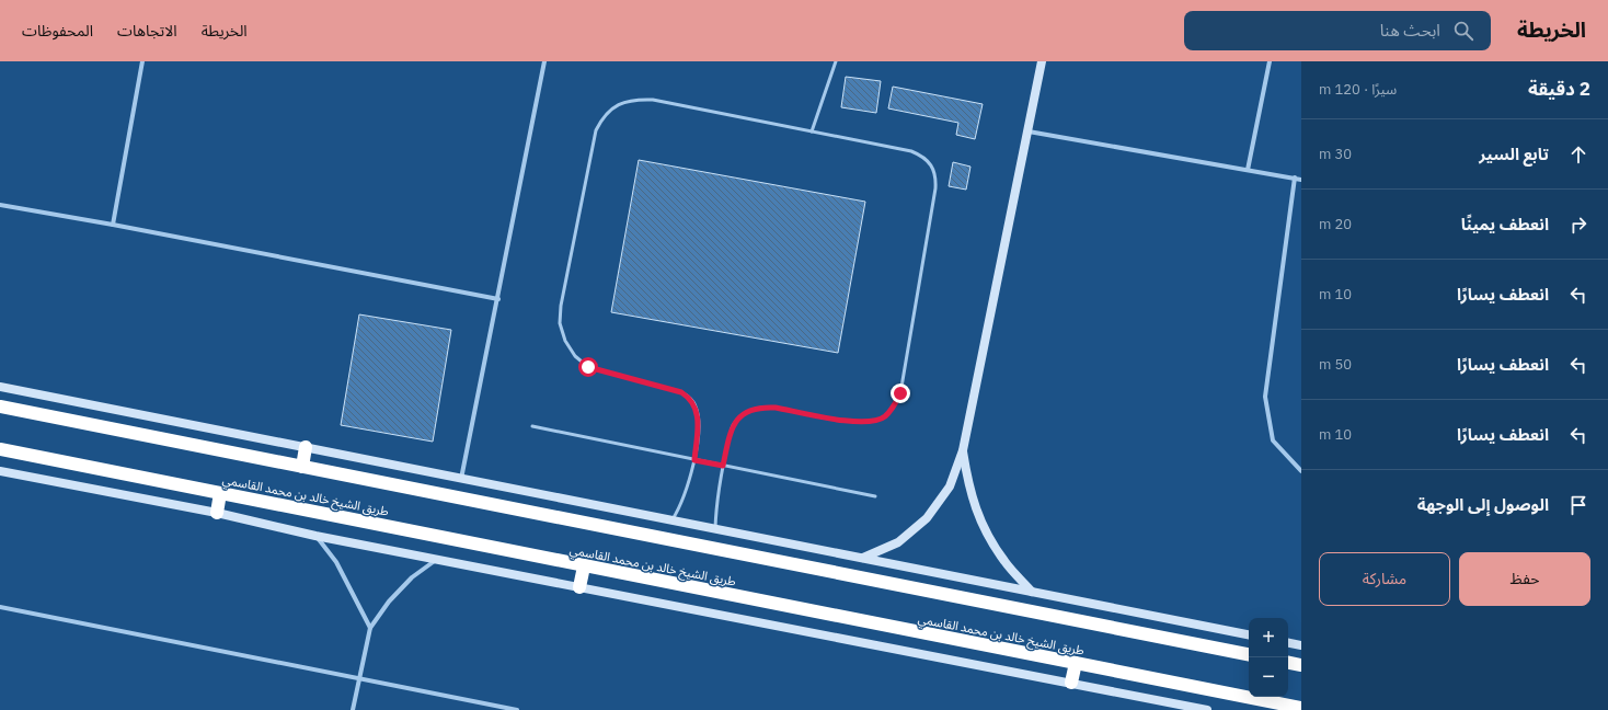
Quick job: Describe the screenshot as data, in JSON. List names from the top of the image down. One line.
{"streets":{"highway":["طريق الشيخ خالد بن محمد القاسمي"]},"page":{"header":"الخريطة","search":"ابحث هنا","nav":["الخريطة","الاتجاهات","المحفوظات"],"heading":["2 دقيقة","سيرًا · 120 m"],"list":[["تابع السير","30 m"],["انعطف يمينًا","20 m"],["انعطف يسارًا","10 m"],["انعطف يسارًا","50 m"],["انعطف يسارًا","10 m"],"الوصول إلى الوجهة"],"buttons":["حفظ","مشاركة"],"map_buttons":["+","−"]}}
